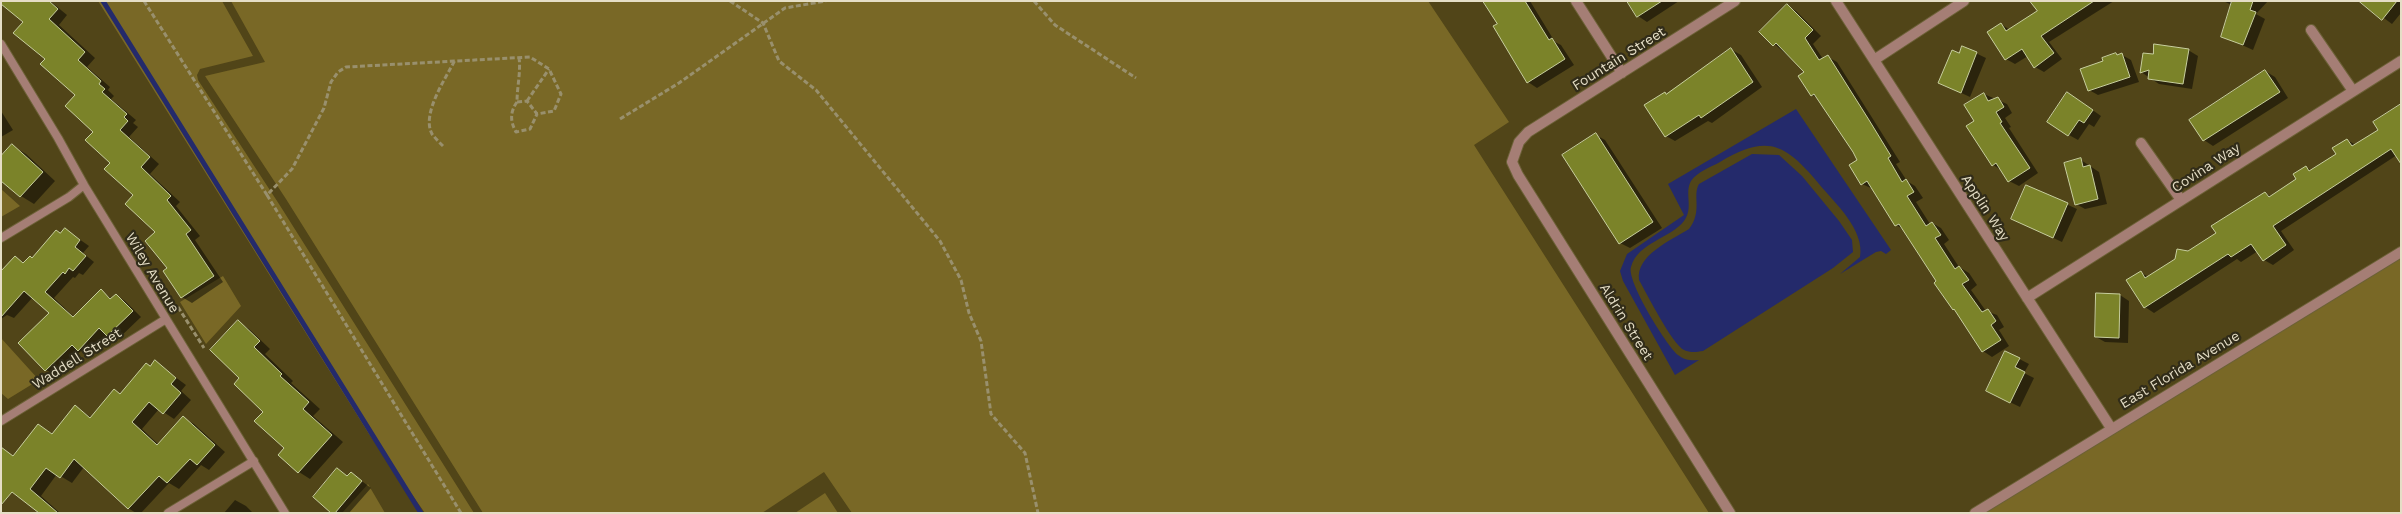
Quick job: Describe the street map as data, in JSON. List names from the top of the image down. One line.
{"streets":{"street":["Fountain Street","Covina Way","Applin Way","Aldrin Street","East Florida Avenue"],"lane":["Wiley Avenue","Waddell Street"]},"crossings":[["Fountain Street","Aldrin Street"],["Covina Way","Applin Way"],["Applin Way","East Florida Avenue"],["Wiley Avenue","Waddell Street"]]}
